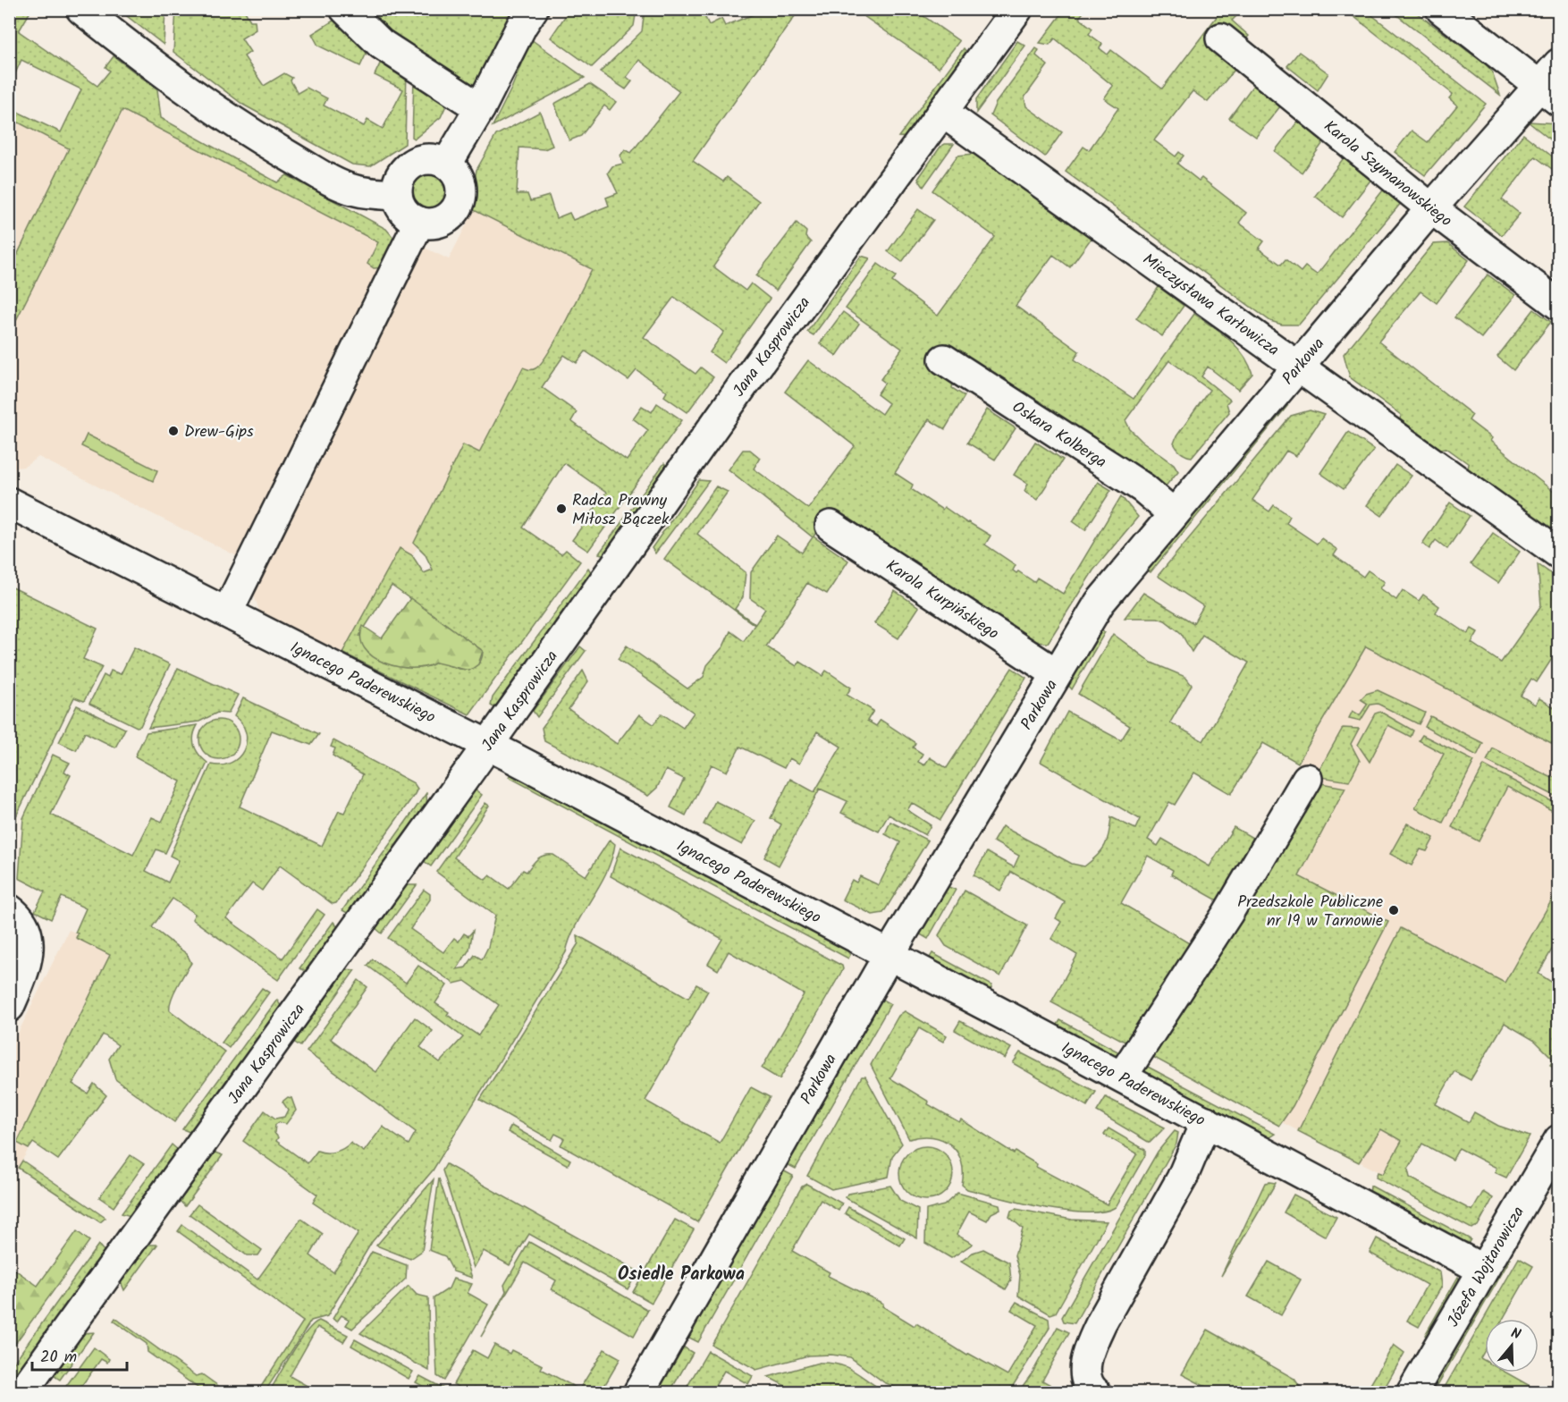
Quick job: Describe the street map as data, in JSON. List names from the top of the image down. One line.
{"streets":{"street":["Karola Szymanowskiego","Mieczysława Karłowicza","Jana Kasprowicza","Parkowa","Oskara Kolberga","Karola Kurpińskiego","Ignacego Paderewskiego","Józefa Wojtarowicza"]},"crossings":[["Karola Szymanowskiego","Parkowa"],["Mieczysława Karłowicza","Jana Kasprowicza"],["Mieczysława Karłowicza","Parkowa"],["Jana Kasprowicza","Ignacego Paderewskiego"],["Parkowa","Oskara Kolberga"],["Parkowa","Karola Kurpińskiego"],["Parkowa","Ignacego Paderewskiego"],["Ignacego Paderewskiego","Józefa Wojtarowicza"]],"districts":["Osiedle Parkowa"],"places":["Drew-Gips","Radca Prawny Miłosz Bączek","Przedszkole Publiczne nr 19 w Tarnowie"],"scale_bar":"20 m","north":"top"}
